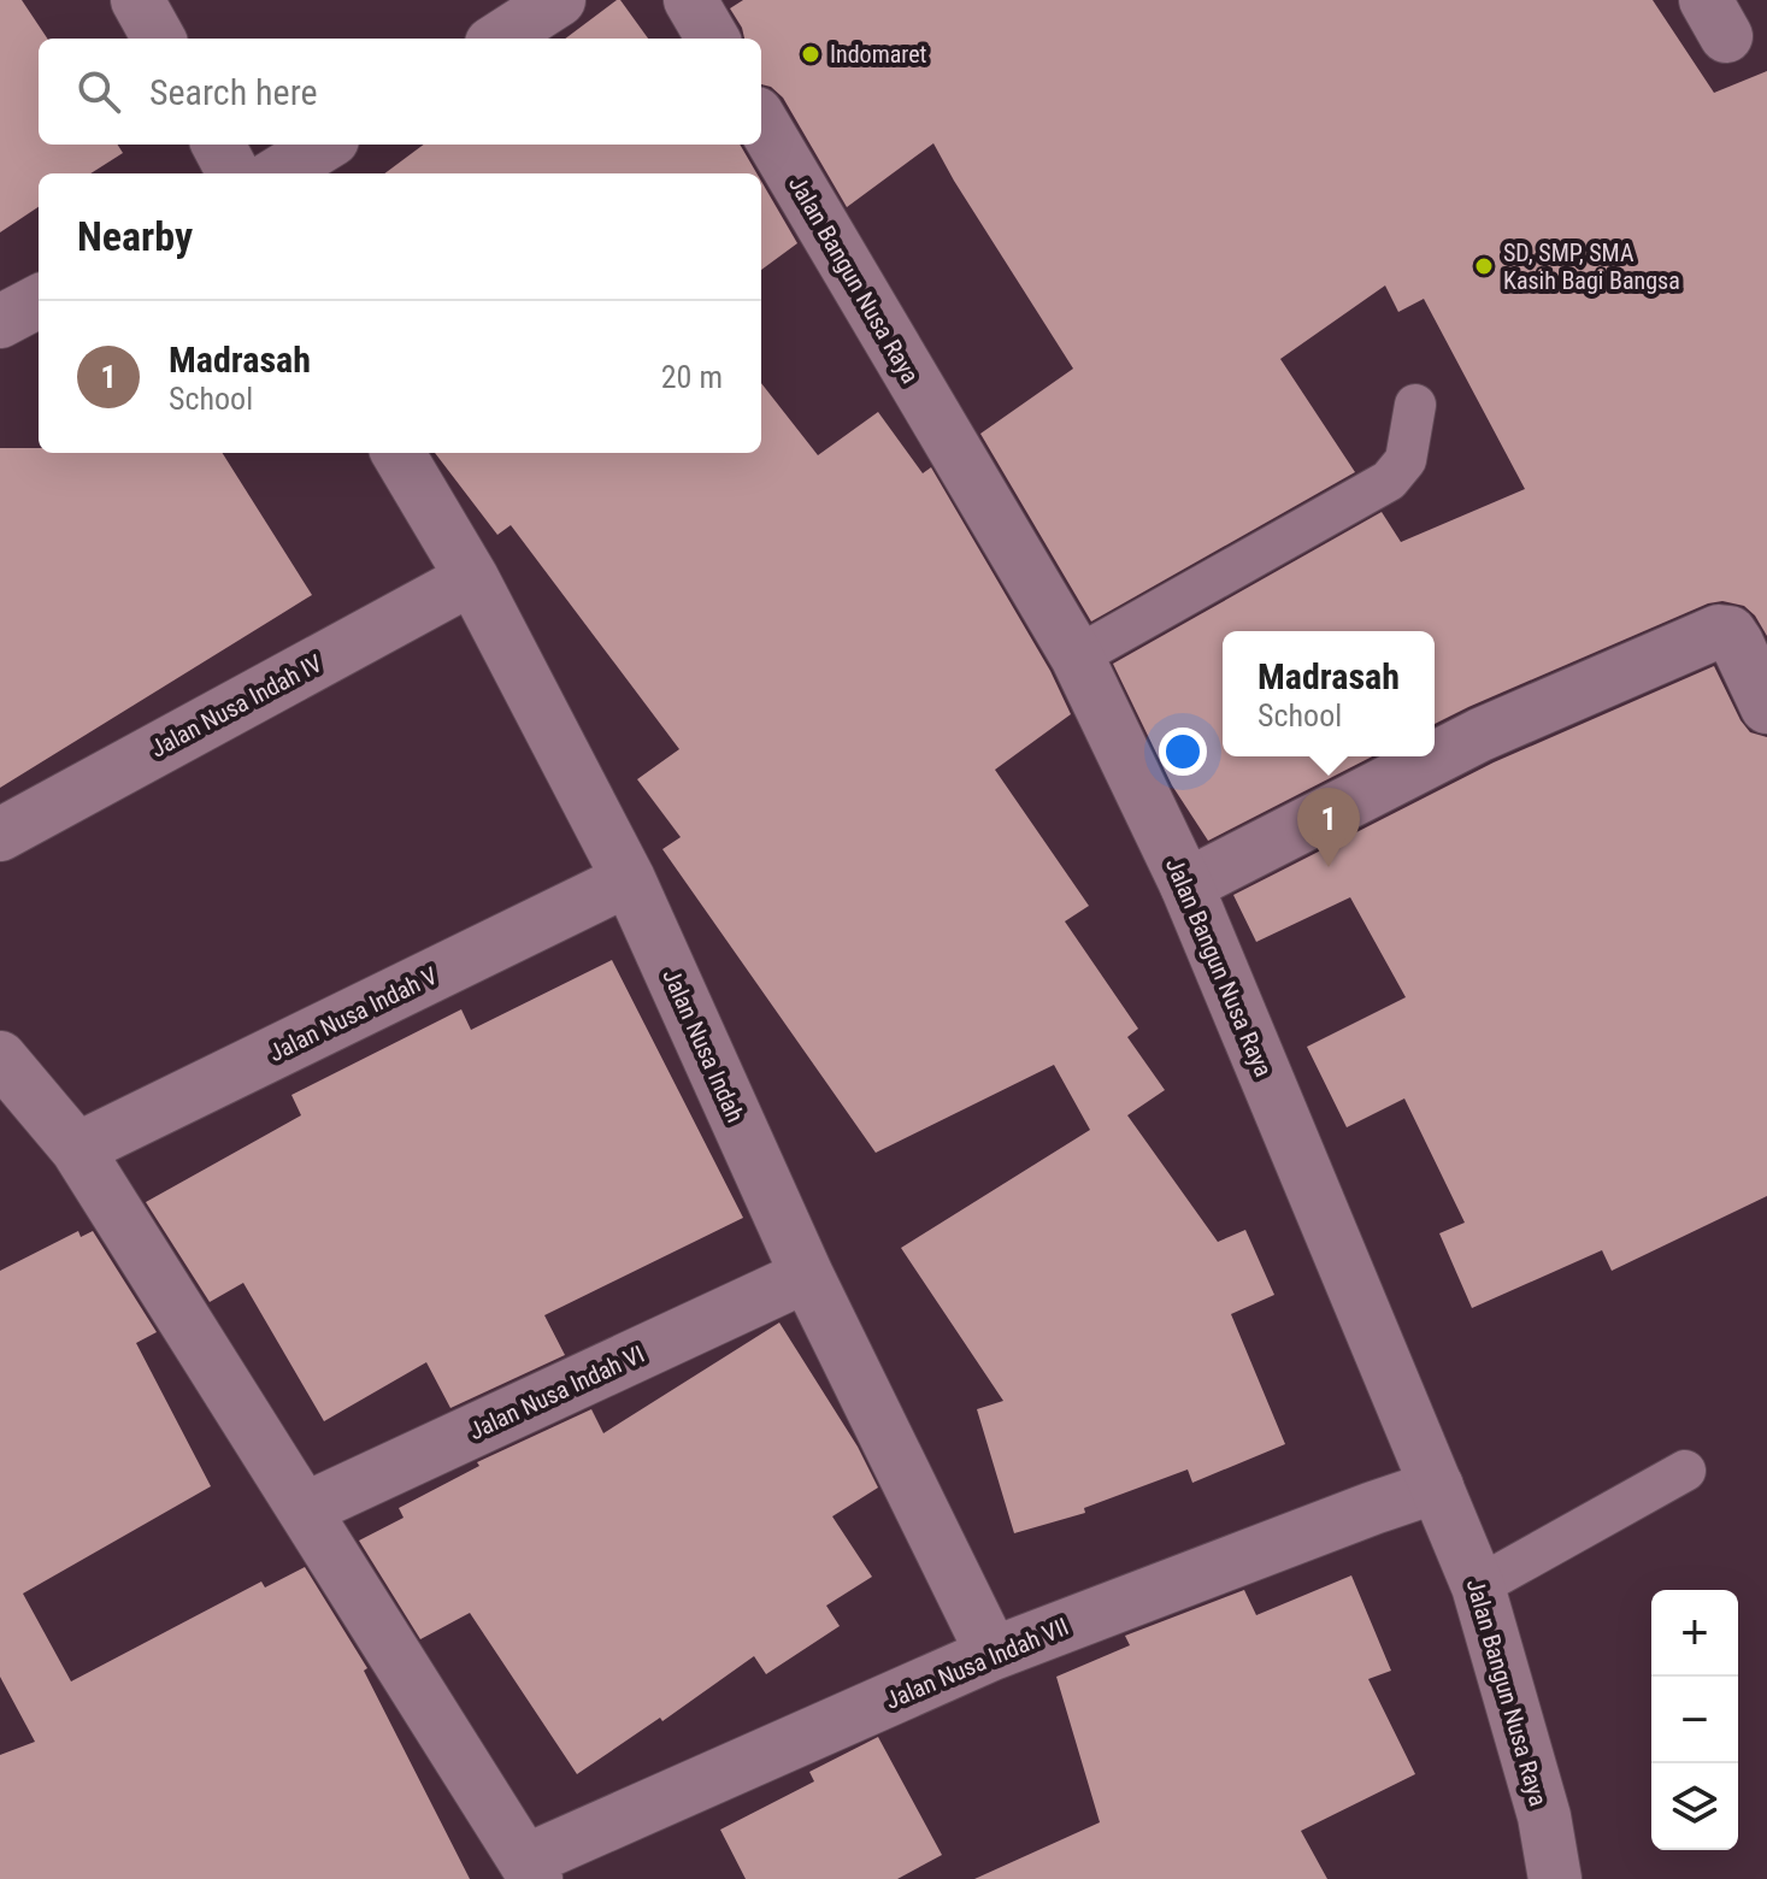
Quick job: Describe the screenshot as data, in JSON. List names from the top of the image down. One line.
{"streets":{"street":["Jalan Bangun Nusa Raya","Jalan Nusa Indah IV","Jalan Nusa Indah V","Jalan Nusa Indah","Jalan Nusa Indah VI","Jalan Nusa Indah VII"]},"crossings":[["Jalan Bangun Nusa Raya","Jalan Nusa Indah VII"],["Jalan Nusa Indah IV","Jalan Nusa Indah"],["Jalan Nusa Indah V","Jalan Nusa Indah"],["Jalan Nusa Indah","Jalan Nusa Indah VI"],["Jalan Nusa Indah","Jalan Nusa Indah VII"]],"places":["Indomaret","SD, SMP, SMA Kasih Bagi Bangsa"],"page":{"search":"Search here","heading":"Nearby","list":[{"mark":"1","name":"Madrasah","note":"School","value":"20 m"}],"popup":["Madrasah","School"],"pins":"1","map_buttons":["+","−"]}}
